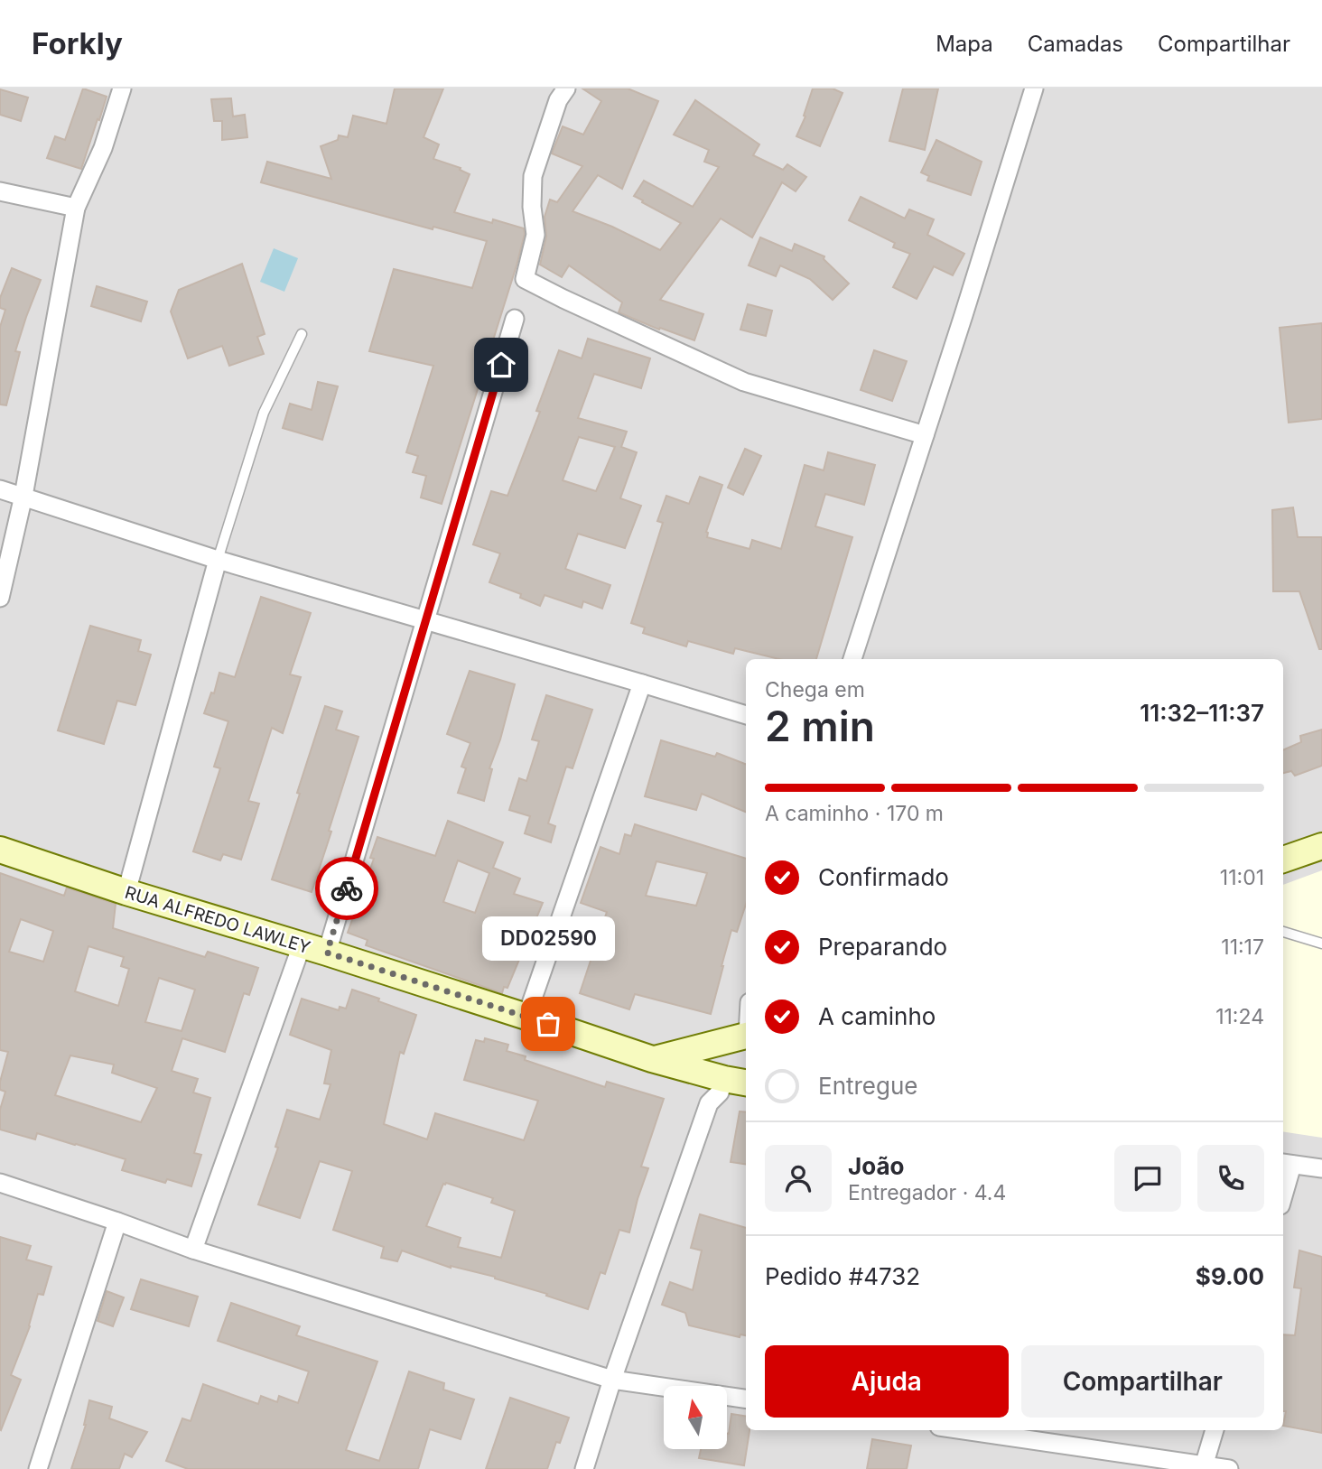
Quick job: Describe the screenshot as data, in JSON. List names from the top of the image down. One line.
{"streets":{"main road":["RUA ALFREDO LAWLEY"]},"places":["DD02590"],"north":"top","page":{"header":"Forkly","nav":["Mapa","Camadas","Compartilhar"],"heading":["2 min","Chega em","11:32–11:37"],"panel":["João","Entregador · 4.4","Pedido #4732","$9.00"],"bar":"A caminho · 170 m","list":[["Confirmado","11:01"],["Preparando","11:17"],["A caminho","11:24"],"Entregue"],"bubble":"DD02590","buttons":["Ajuda","Compartilhar"]}}
